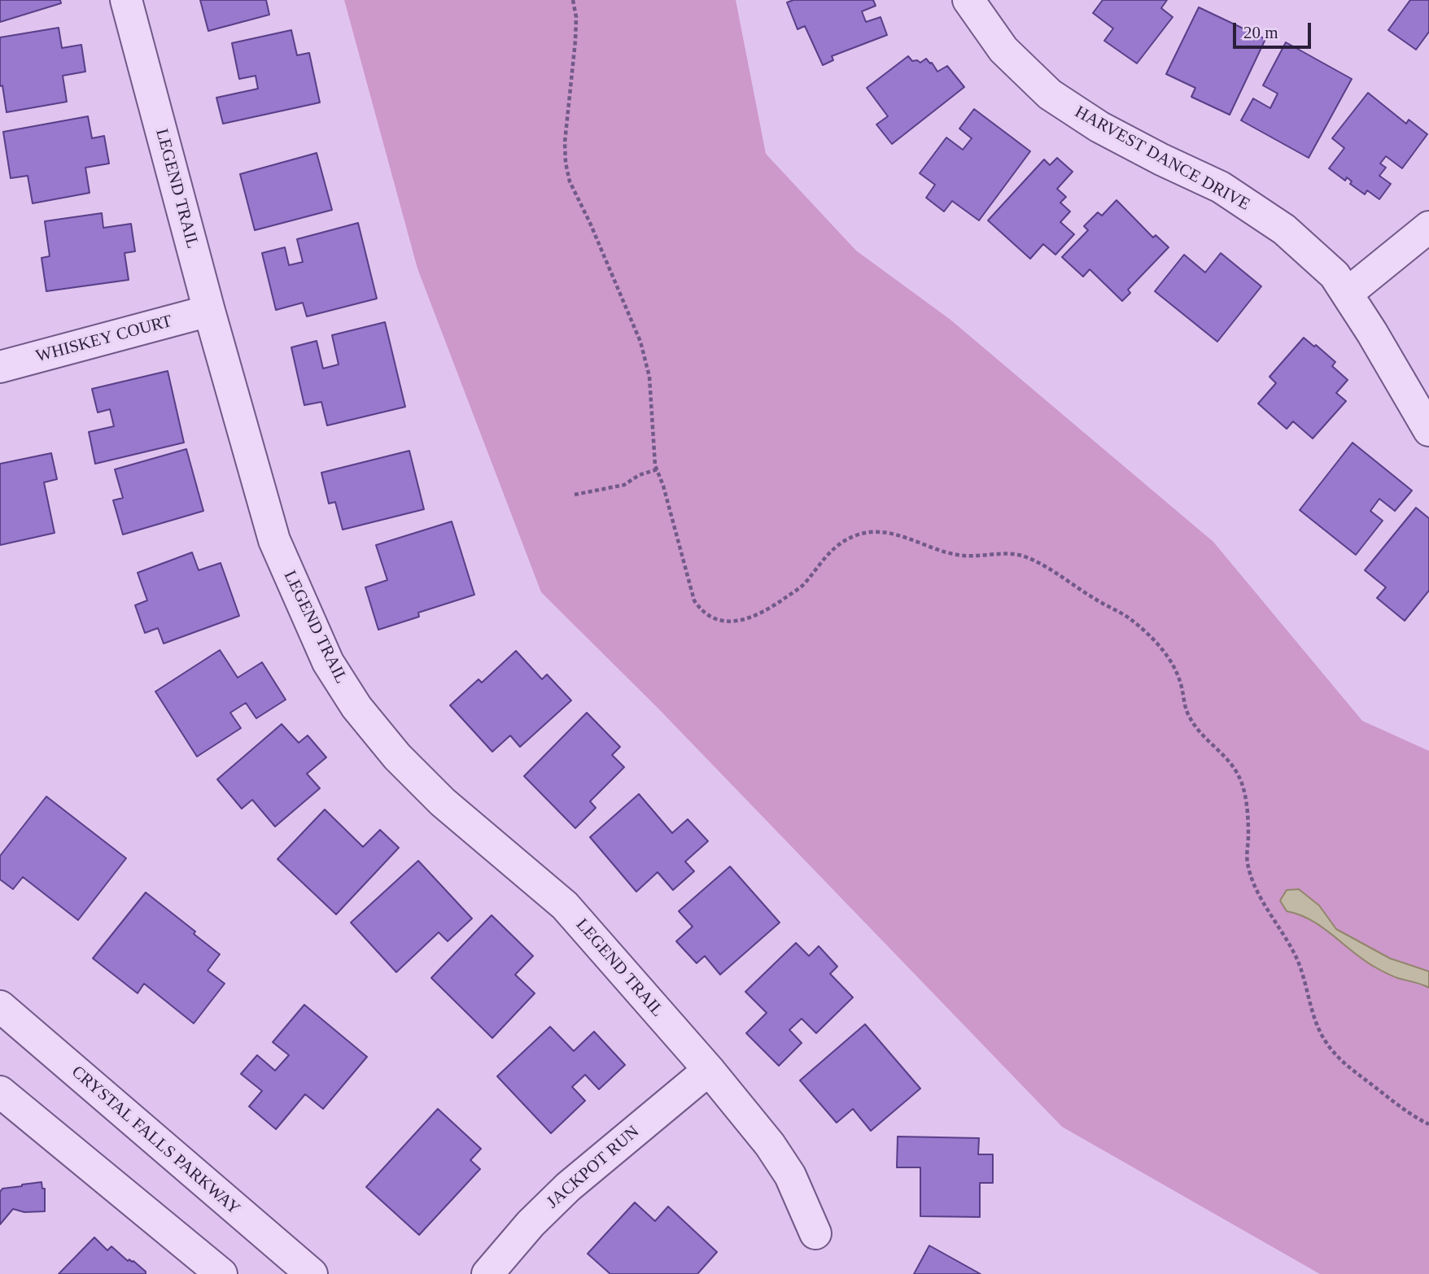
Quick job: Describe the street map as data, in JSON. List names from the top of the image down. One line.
{"streets":{"street":["HARVEST DANCE DRIVE","LEGEND TRAIL","WHISKEY COURT","CRYSTAL FALLS PARKWAY","JACKPOT RUN"]},"crossings":[["LEGEND TRAIL","WHISKEY COURT"],["LEGEND TRAIL","JACKPOT RUN"]],"scale_bar":"20 m"}
